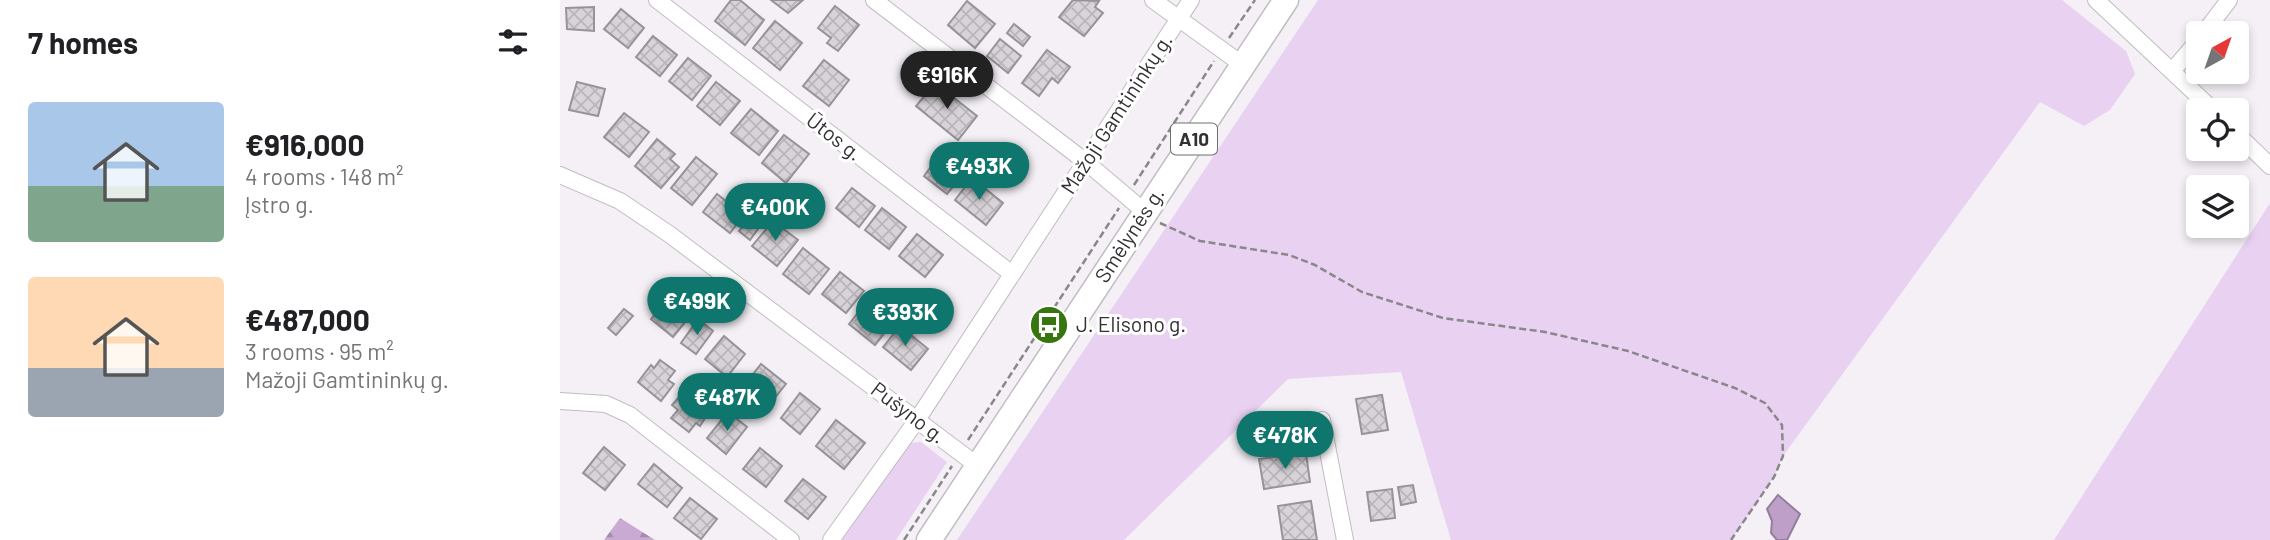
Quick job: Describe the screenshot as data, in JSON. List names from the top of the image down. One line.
{"streets":{"highway":["A10","Smėlynės g."],"street":["Mažoji Gamtininkų g.","Ūtos g.","Pušyno g."]},"crossings":[["Mažoji Gamtininkų g.","Ūtos g."],["Mažoji Gamtininkų g.","Pušyno g."],["Smėlynės g.","Pušyno g."]],"places":{"bus stop":["J. Elisono g."]},"north":"top right","page":{"heading":"7 homes","price":["€916K","€493K","€400K","€499K","€393K","€487K","€478K"],"list":[{"name":"€916,000","note":"4 rooms · 148 m² · Įstro g."},{"name":"€487,000","note":"3 rooms · 95 m² · Mažoji Gamtininkų g."}]}}
